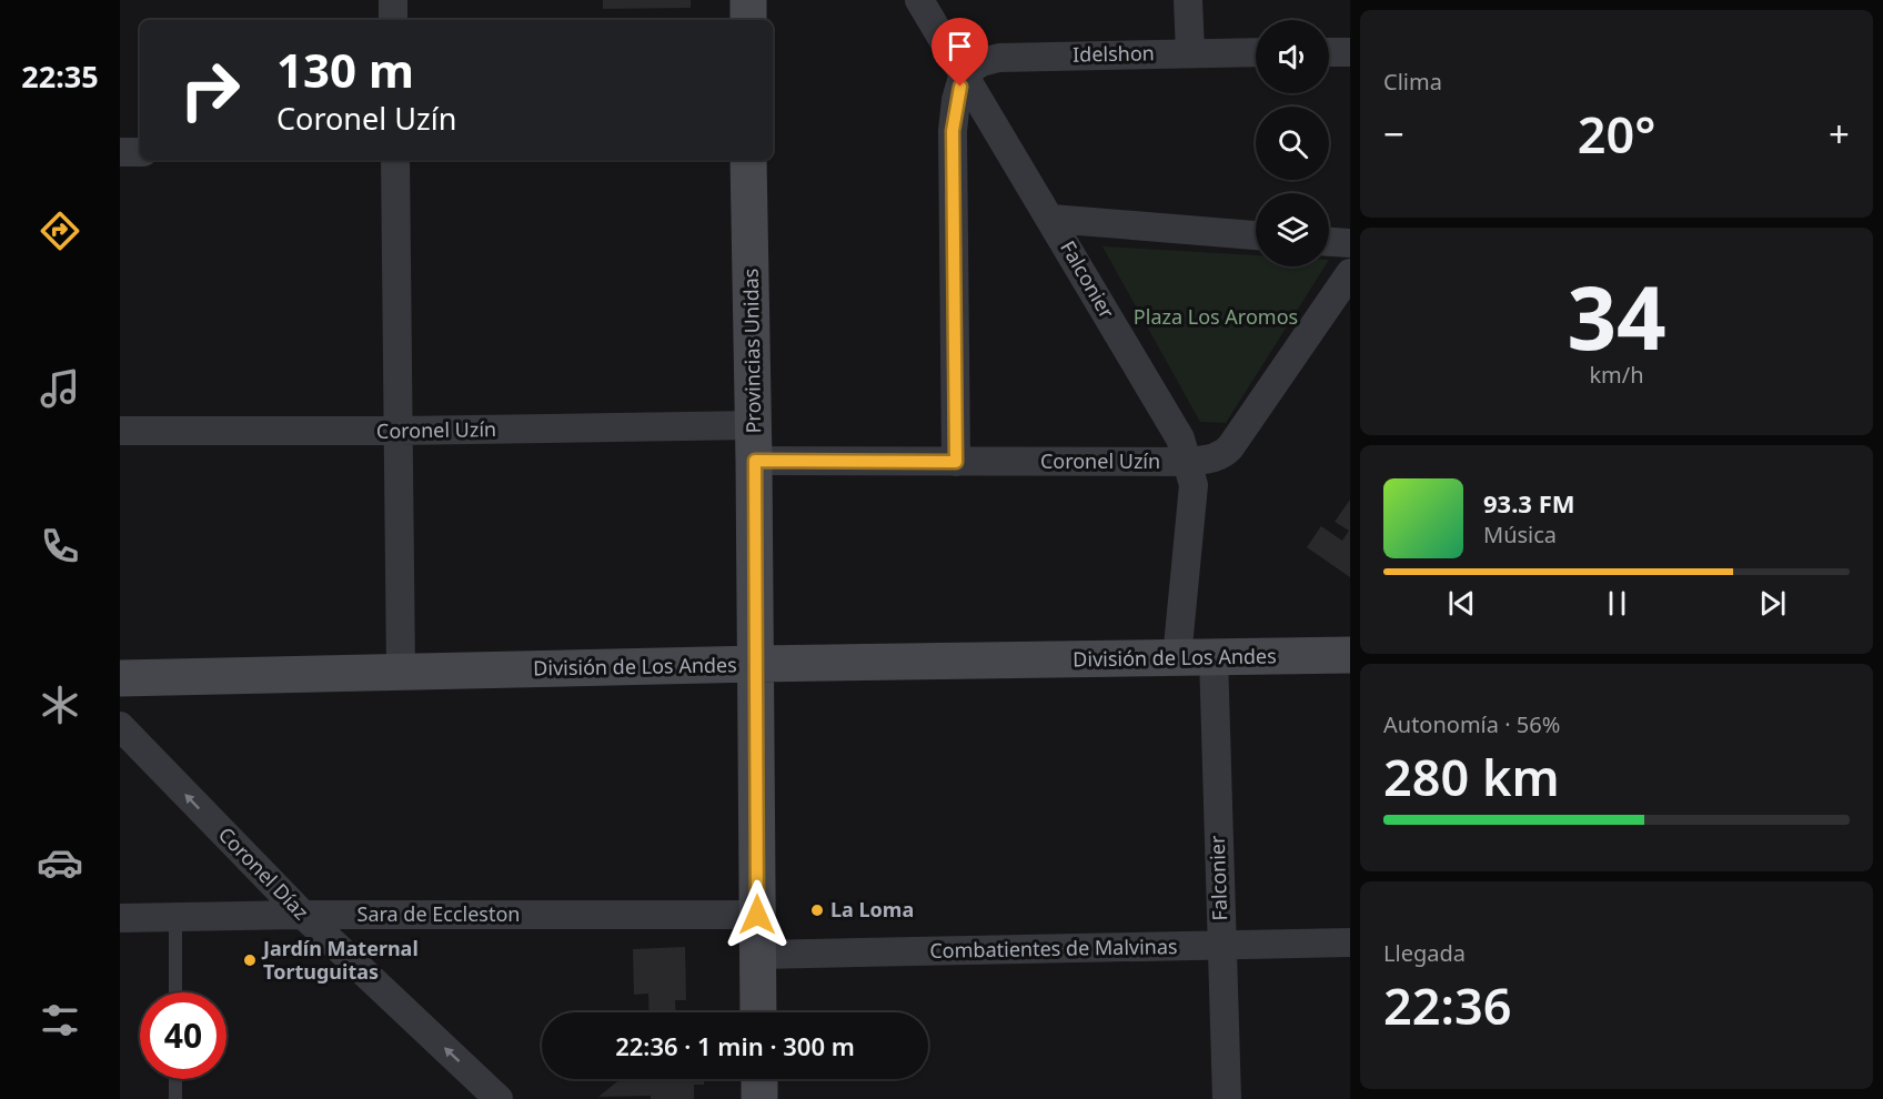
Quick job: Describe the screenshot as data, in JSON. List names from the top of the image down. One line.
{"streets":{"street":["Idelshon","Falconier","Provincias Unidas","Coronel Uzín","División de Los Andes","Coronel Díaz","Sara de Eccleston","Combatientes de Malvinas"]},"crossings":[["Idelshon","Falconier"],["Falconier","Coronel Uzín"],["Falconier","División de Los Andes"],["Falconier","Combatientes de Malvinas"],["Provincias Unidas","Coronel Uzín"],["Provincias Unidas","División de Los Andes"],["Provincias Unidas","Sara de Eccleston"],["Provincias Unidas","Combatientes de Malvinas"],["Coronel Díaz","Sara de Eccleston"]],"one_way":["Coronel Díaz"],"parks":["Plaza Los Aromos"],"places":["La Loma","Jardín Maternal Tortuguitas"],"page":{"tabs":"22:35","tile":["Clima",["34","km/h"],["Autonomía · 56%","280 km"],["Llegada","22:36"]],"turn":["130 m","Coronel Uzín"],"heat":["−","20°","+"],"song":["93.3 FM","Música"],"limit":"40","trip":"22:36 · 1 min · 300 m"}}
